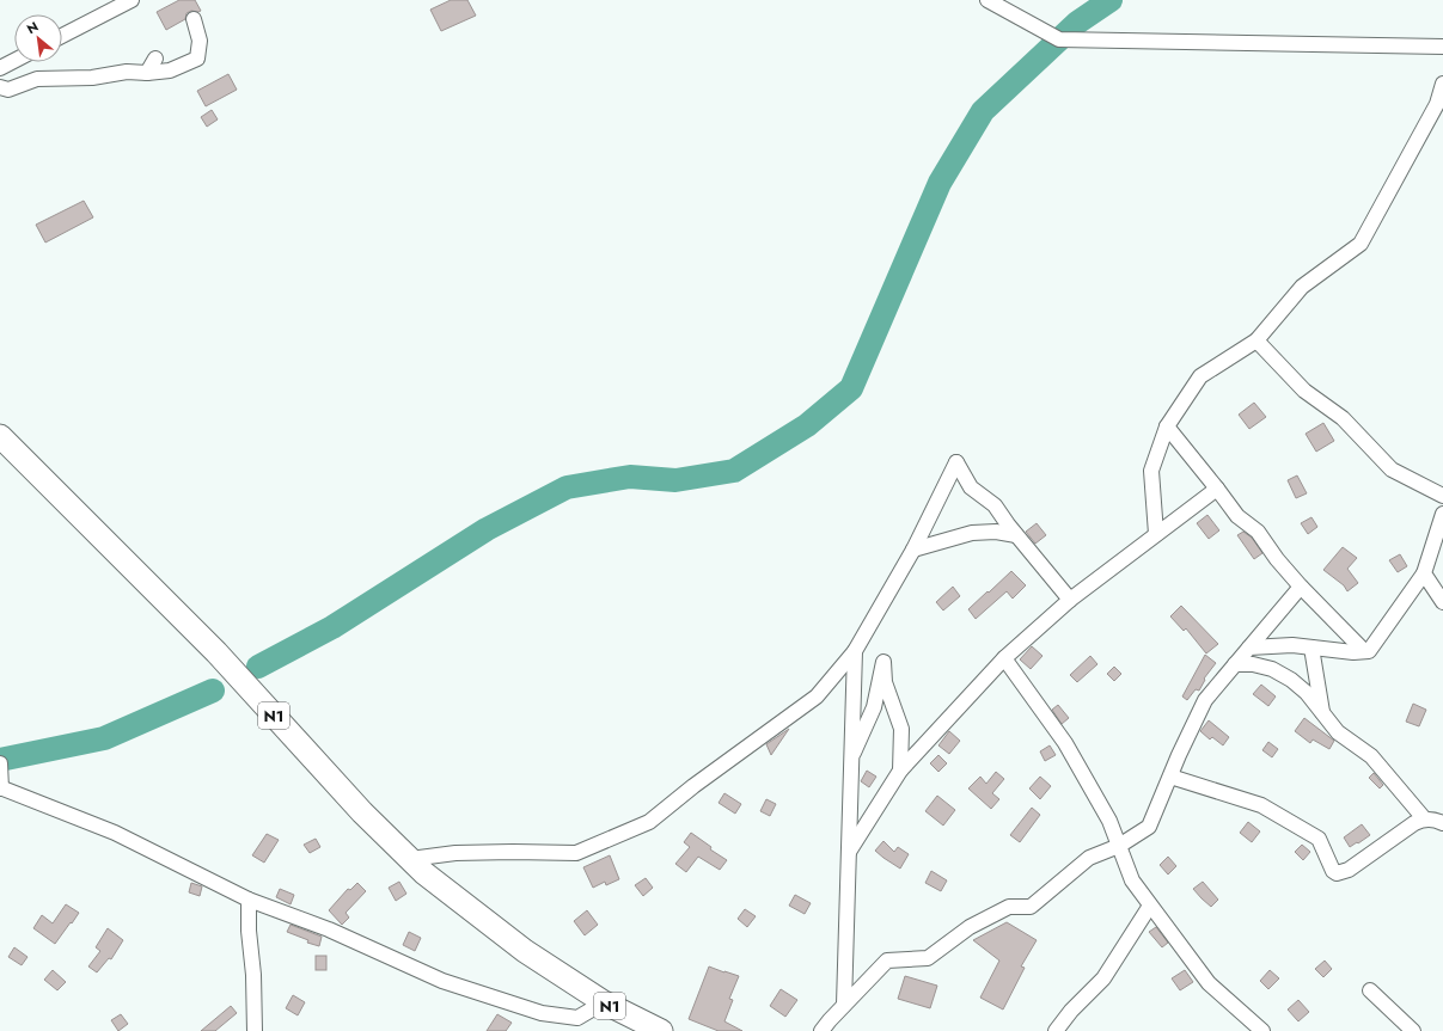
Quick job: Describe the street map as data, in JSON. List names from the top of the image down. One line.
{"streets":{"main road":["N1"]},"north":"top left"}
